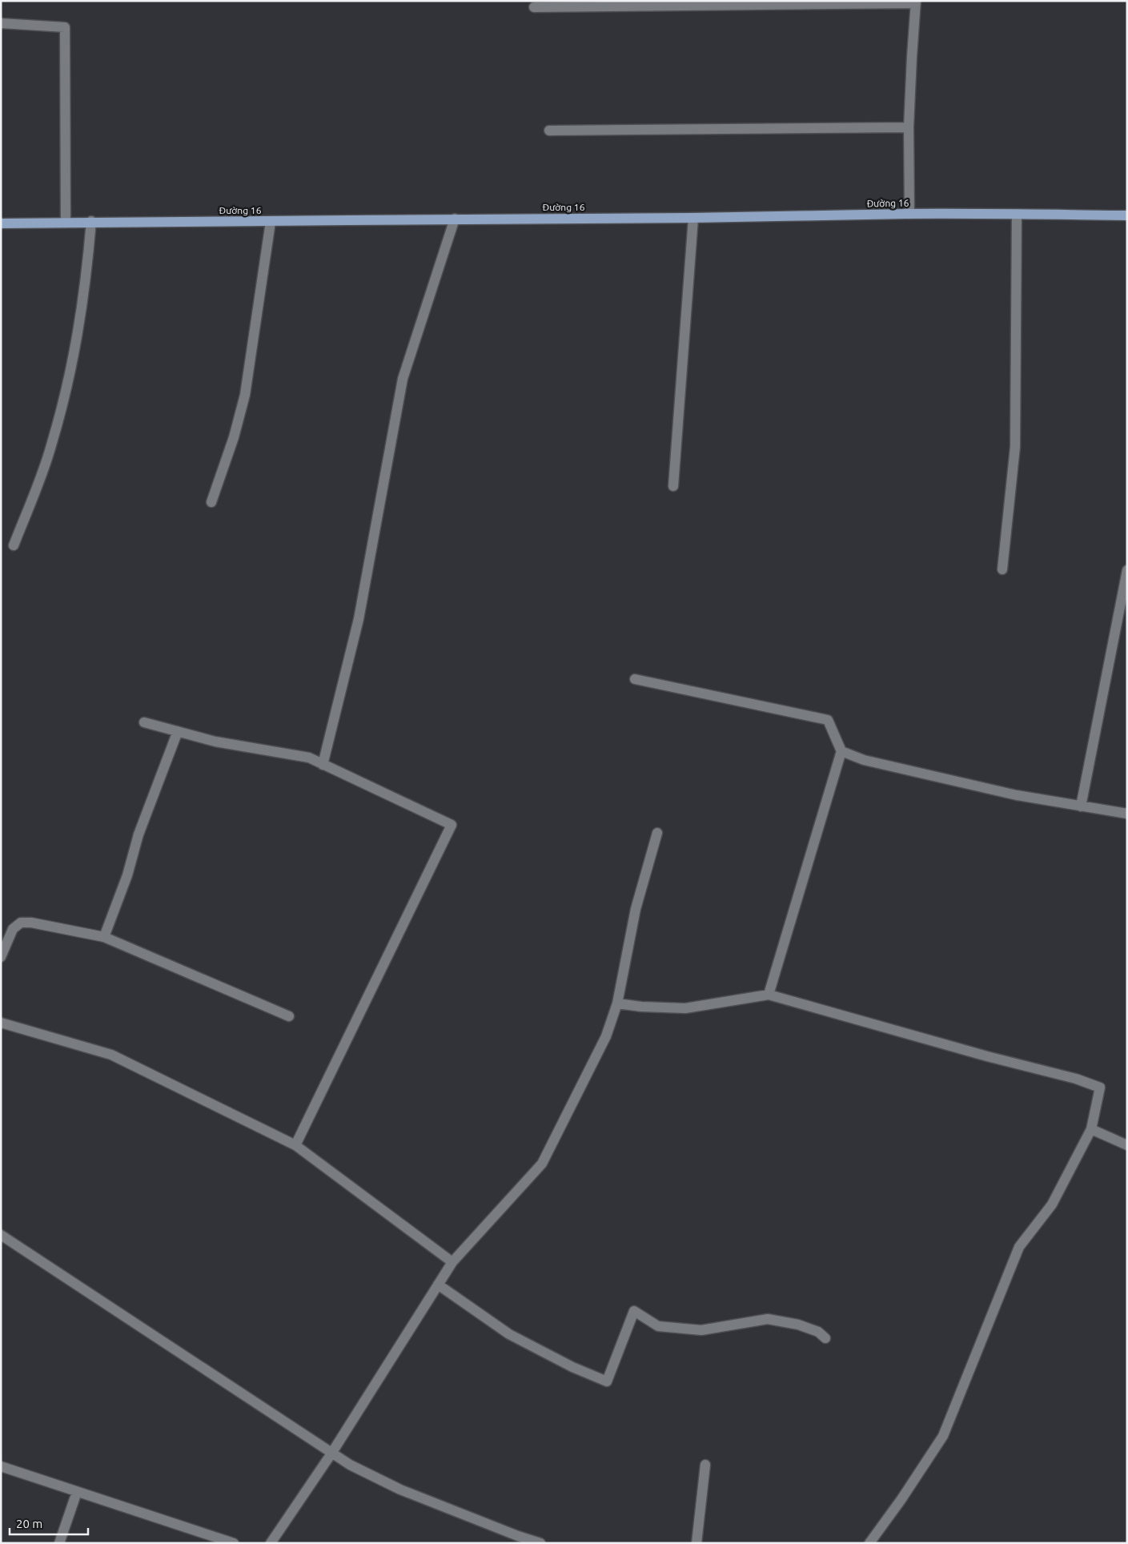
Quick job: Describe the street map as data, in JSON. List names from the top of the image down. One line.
{"streets":{"main road":["Đường 16"]},"scale_bar":"20 m"}
